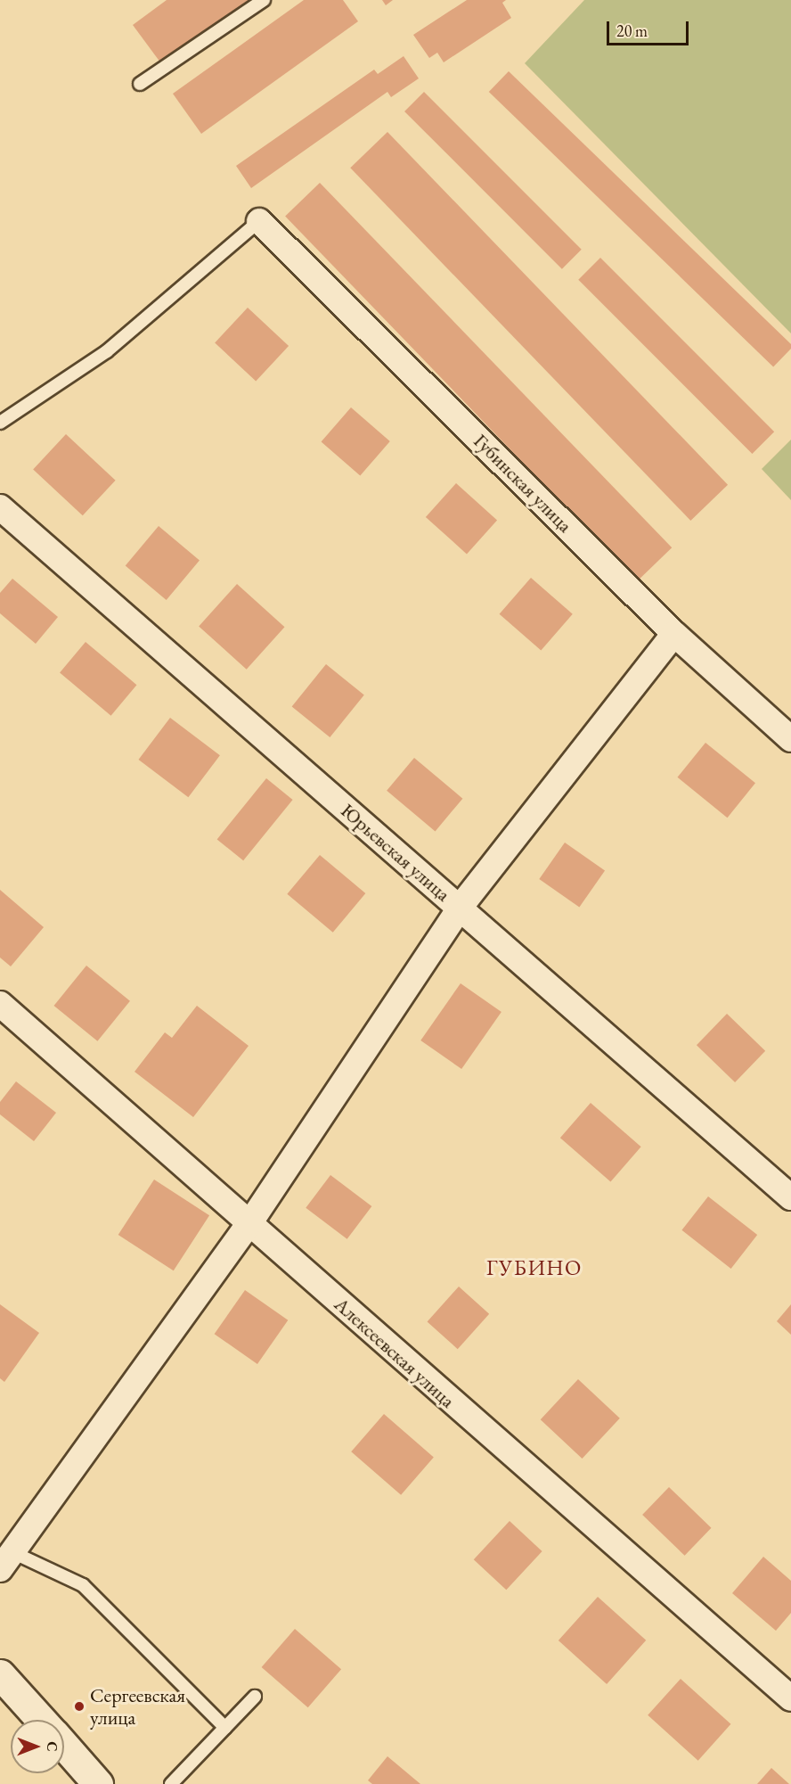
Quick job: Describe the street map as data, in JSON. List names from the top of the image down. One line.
{"streets":{"street":["Губинская улица","Юрьевская улица","Алексеевская улица"]},"districts":["ГУБИНО"],"places":["Сергеевская улица"],"scale_bar":"20 m","north":"right"}
